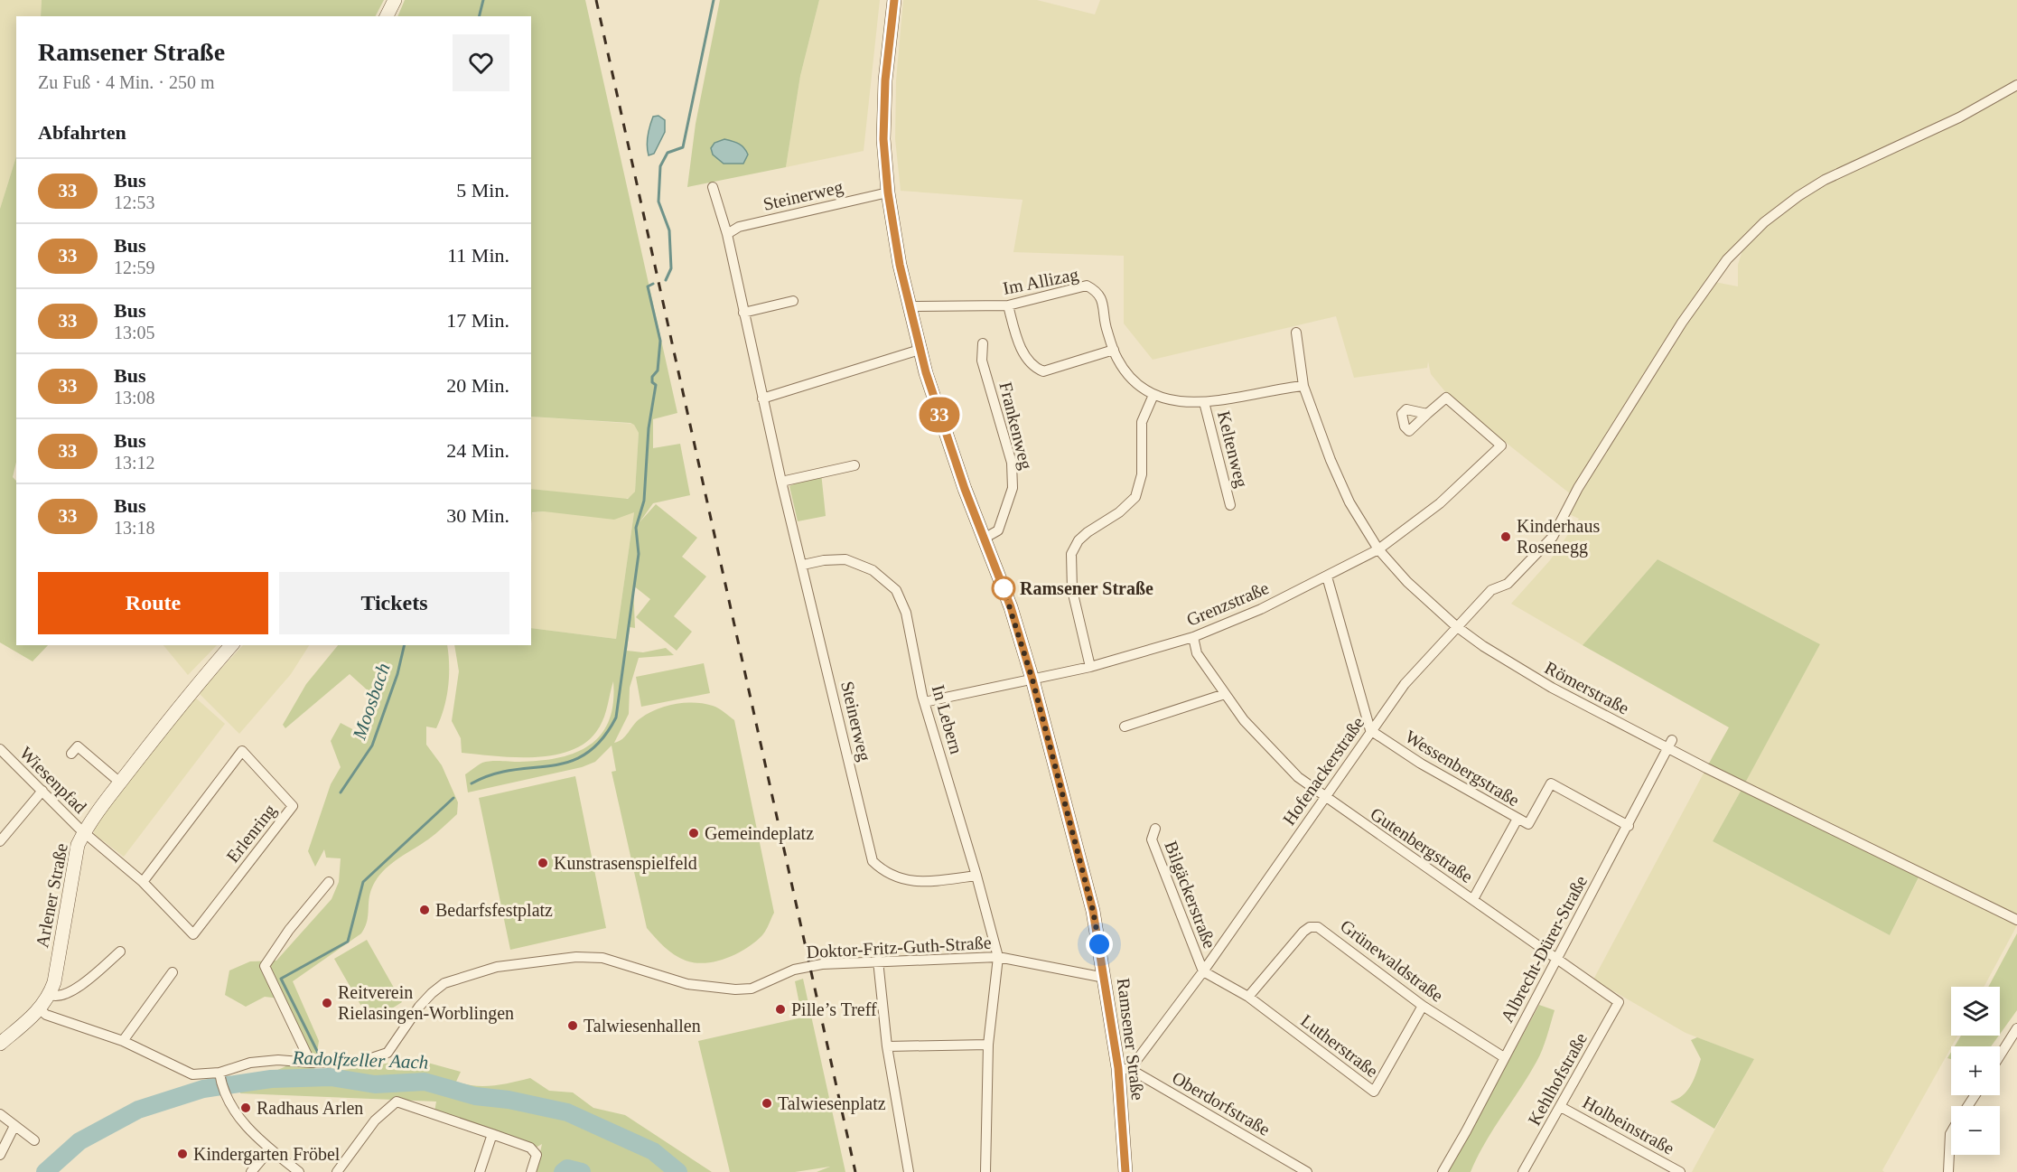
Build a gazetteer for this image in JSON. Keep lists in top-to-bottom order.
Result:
{
  "streets": {
    "main road": ["Arlener Straße", "Ramsener Straße"],
    "street": [
      "Steinerweg",
      "Im Allizag",
      "Frankenweg",
      "Keltenweg",
      "Grenzstraße",
      "Römerstraße",
      "In Lebern",
      "Wessenbergstraße",
      "Hofenackerstraße",
      "Wiesenpfad",
      "Erlenring",
      "Gutenbergstraße",
      "Bilgäckerstraße",
      "Doktor-Fritz-Guth-Straße",
      "Albrecht-Dürer-Straße",
      "Grünewaldstraße",
      "Lutherstraße",
      "Kehlhofstraße",
      "Oberdorfstraße",
      "Holbeinstraße"
    ]
  },
  "crossings": [
    ["Steinerweg", "In Lebern"],
    ["Steinerweg", "Ramsener Straße"],
    ["Im Allizag", "Keltenweg"],
    ["Im Allizag", "Römerstraße"],
    ["Im Allizag", "Ramsener Straße"],
    ["Frankenweg", "Ramsener Straße"],
    ["Grenzstraße", "Römerstraße"],
    ["Grenzstraße", "In Lebern"],
    ["Grenzstraße", "Gutenbergstraße"],
    ["Grenzstraße", "Ramsener Straße"],
    ["Römerstraße", "Hofenackerstraße"],
    ["Römerstraße", "Albrecht-Dürer-Straße"],
    ["In Lebern", "Doktor-Fritz-Guth-Straße"],
    ["Wessenbergstraße", "Hofenackerstraße"],
    ["Wessenbergstraße", "Gutenbergstraße"],
    ["Hofenackerstraße", "Gutenbergstraße"],
    ["Hofenackerstraße", "Bilgäckerstraße"],
    ["Hofenackerstraße", "Ramsener Straße"],
    ["Hofenackerstraße", "Lutherstraße"],
    ["Hofenackerstraße", "Oberdorfstraße"],
    ["Wiesenpfad", "Erlenring"],
    ["Wiesenpfad", "Arlener Straße"],
    ["Erlenring", "Arlener Straße"],
    ["Gutenbergstraße", "Albrecht-Dürer-Straße"],
    ["Gutenbergstraße", "Kehlhofstraße"],
    ["Bilgäckerstraße", "Lutherstraße"],
    ["Arlener Straße", "Doktor-Fritz-Guth-Straße"],
    ["Doktor-Fritz-Guth-Straße", "Ramsener Straße"],
    ["Albrecht-Dürer-Straße", "Grünewaldstraße"],
    ["Grünewaldstraße", "Lutherstraße"],
    ["Ramsener Straße", "Oberdorfstraße"],
    ["Kehlhofstraße", "Holbeinstraße"]
  ],
  "water": ["Moosbach", "Radolfzeller Aach"],
  "places": [
    "Kinderhaus Rosenegg",
    "Ramsener Straße",
    "Gemeindeplatz",
    "Kunstrasenspielfeld",
    "Bedarfsfestplatz",
    "Reitverein Rielasingen-Worblingen",
    "Pille’s Treff",
    "Talwiesenhallen",
    "Talwiesenplatz",
    "Radhaus Arlen",
    "Kindergarten Fröbel"
  ],
  "lines": ["bus line 33"],
  "page": {
    "on_map": "33",
    "heading": [
      ["Ramsener Straße", "Zu Fuß · 4 Min. · 250 m"],
      "Abfahrten"
    ],
    "list": [
      {
        "mark": "33",
        "name": "Bus",
        "note": "12:53",
        "value": "5 Min."
      },
      {
        "mark": "33",
        "name": "Bus",
        "note": "12:59",
        "value": "11 Min."
      },
      {
        "mark": "33",
        "name": "Bus",
        "note": "13:05",
        "value": "17 Min."
      },
      {
        "mark": "33",
        "name": "Bus",
        "note": "13:08",
        "value": "20 Min."
      },
      {
        "mark": "33",
        "name": "Bus",
        "note": "13:12",
        "value": "24 Min."
      },
      {
        "mark": "33",
        "name": "Bus",
        "note": "13:18",
        "value": "30 Min."
      }
    ],
    "buttons": ["Route", "Tickets"],
    "map_buttons": ["+", "−"]
  }
}
